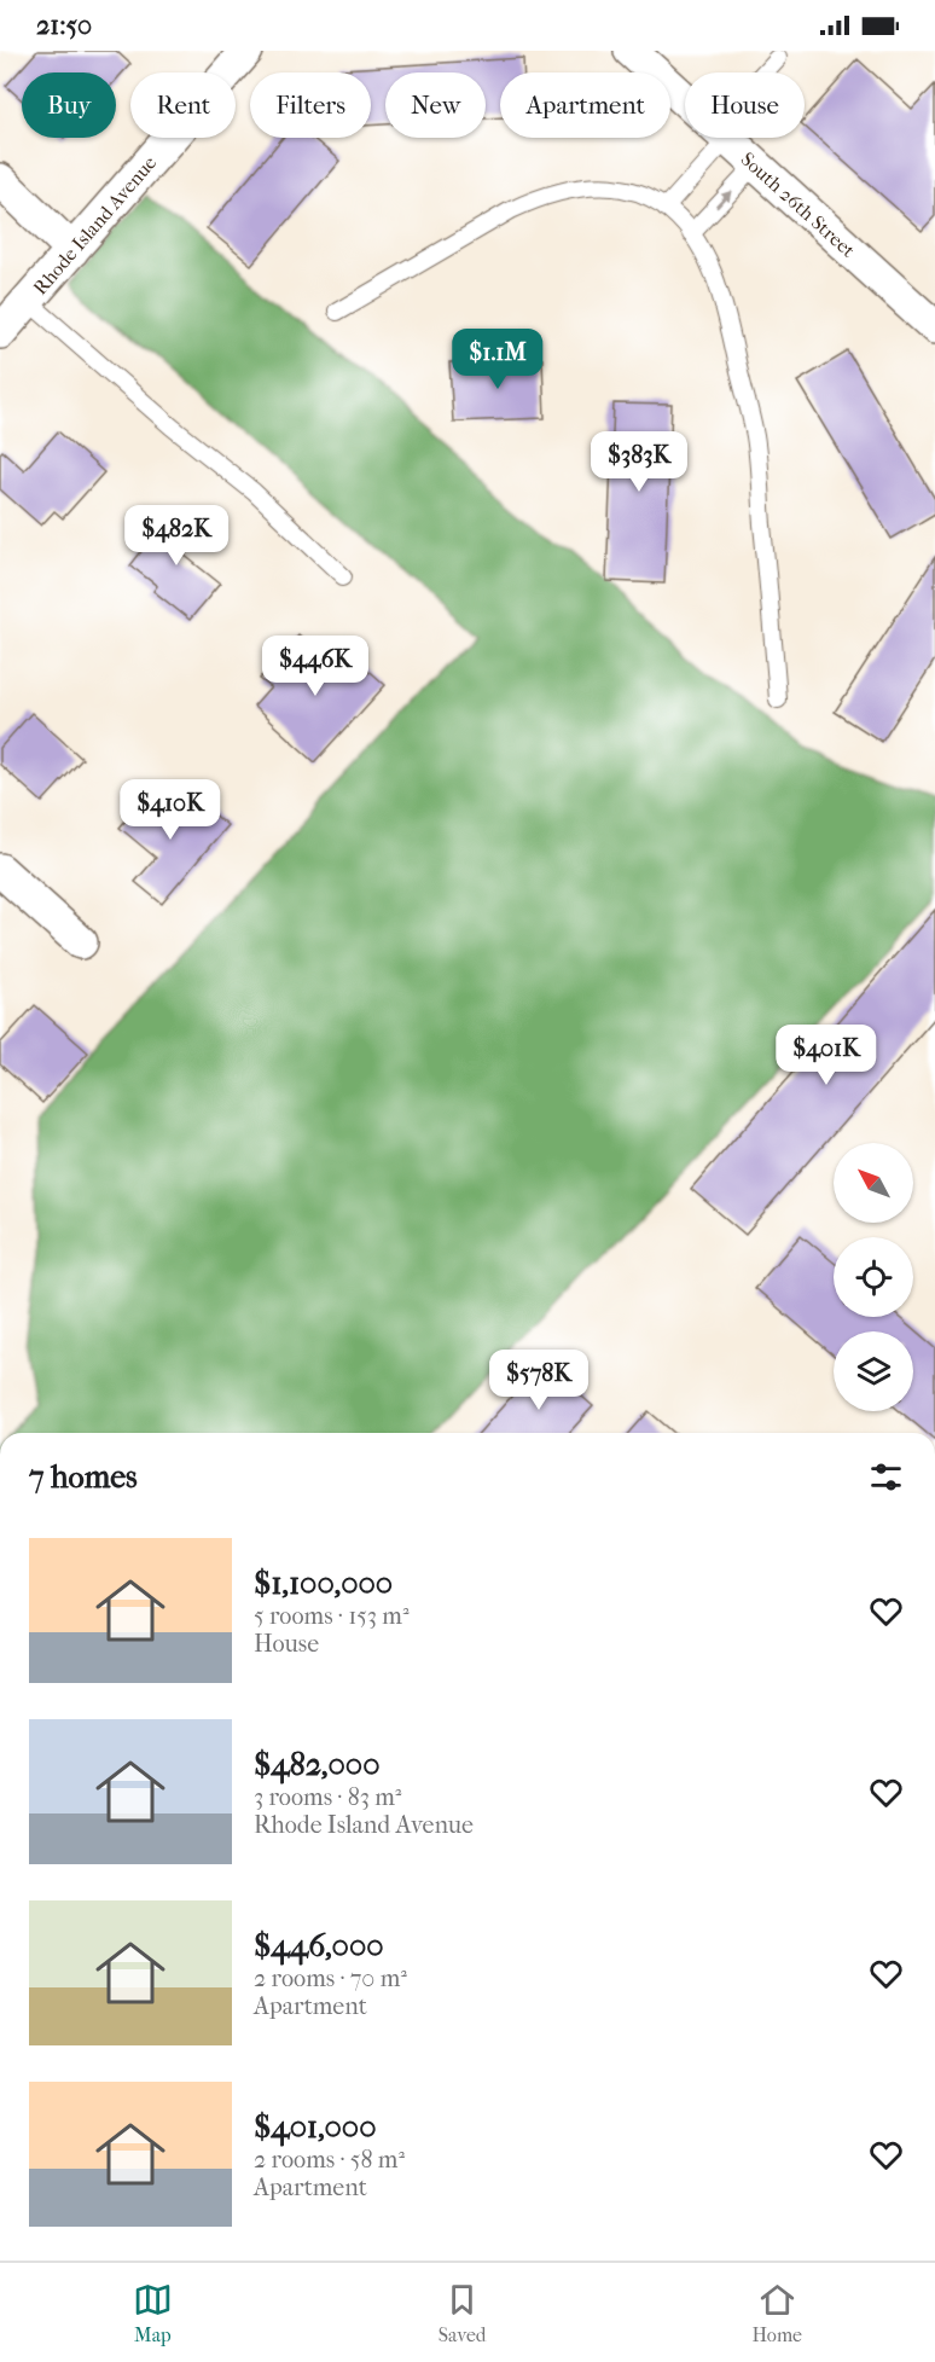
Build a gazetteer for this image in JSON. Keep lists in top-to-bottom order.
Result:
{
  "streets": {
    "street": ["South 26th Street", "Rhode Island Avenue"]
  },
  "north": "top left",
  "page": {
    "status": "21:50",
    "chip": [
      "Buy",
      "Rent",
      "Filters",
      "New",
      "Apartment",
      "House"
    ],
    "price": [
      "$1.1M",
      "$383K",
      "$482K",
      "$446K",
      "$410K",
      "$401K",
      "$578K"
    ],
    "heading": "7 homes",
    "list": [
      {
        "name": "$1,100,000",
        "note": "5 rooms · 153 m² · House"
      },
      {
        "name": "$482,000",
        "note": "3 rooms · 83 m² · Rhode Island Avenue"
      },
      {
        "name": "$446,000",
        "note": "2 rooms · 70 m² · Apartment"
      },
      {
        "name": "$401,000",
        "note": "2 rooms · 58 m² · Apartment"
      }
    ],
    "tabs": ["Map", "Saved", "Home"]
  }
}
